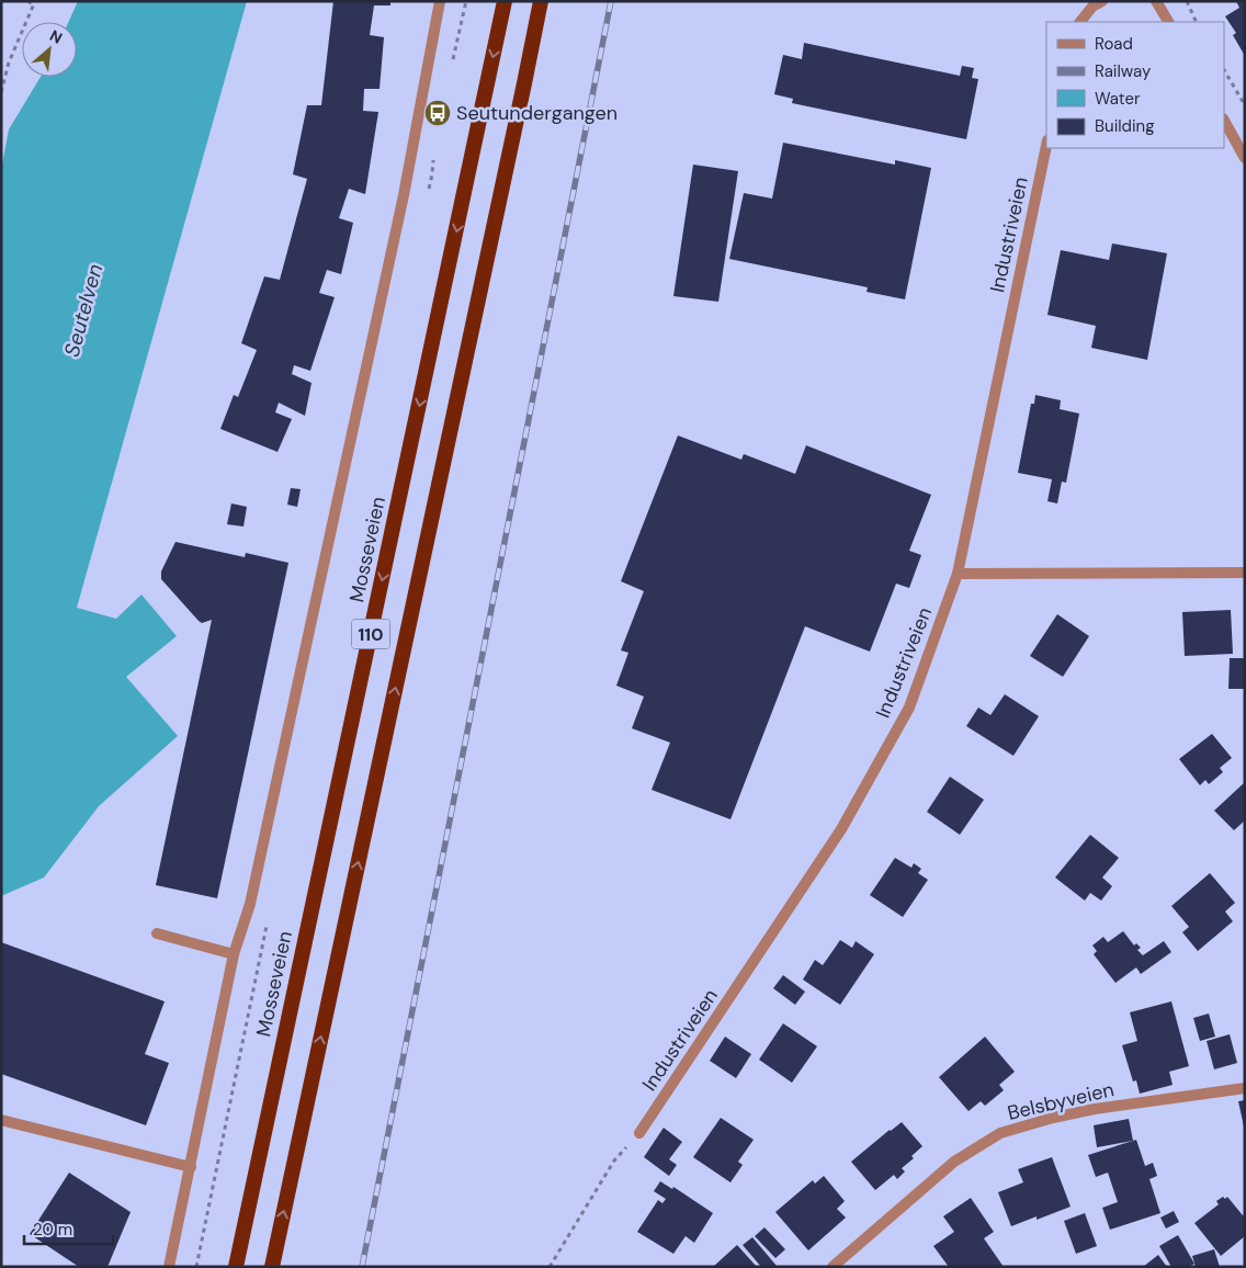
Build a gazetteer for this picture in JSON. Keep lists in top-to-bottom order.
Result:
{
  "streets": {
    "highway": ["Mosseveien", "110"],
    "street": ["Industriveien", "Belsbyveien"]
  },
  "water": ["Seutelven"],
  "places": {
    "bus stop": ["Seutundergangen"]
  },
  "legend": [
    "Road",
    "Railway",
    "Water",
    "Building"
  ],
  "scale_bar": "20 m",
  "north": "top right"
}
